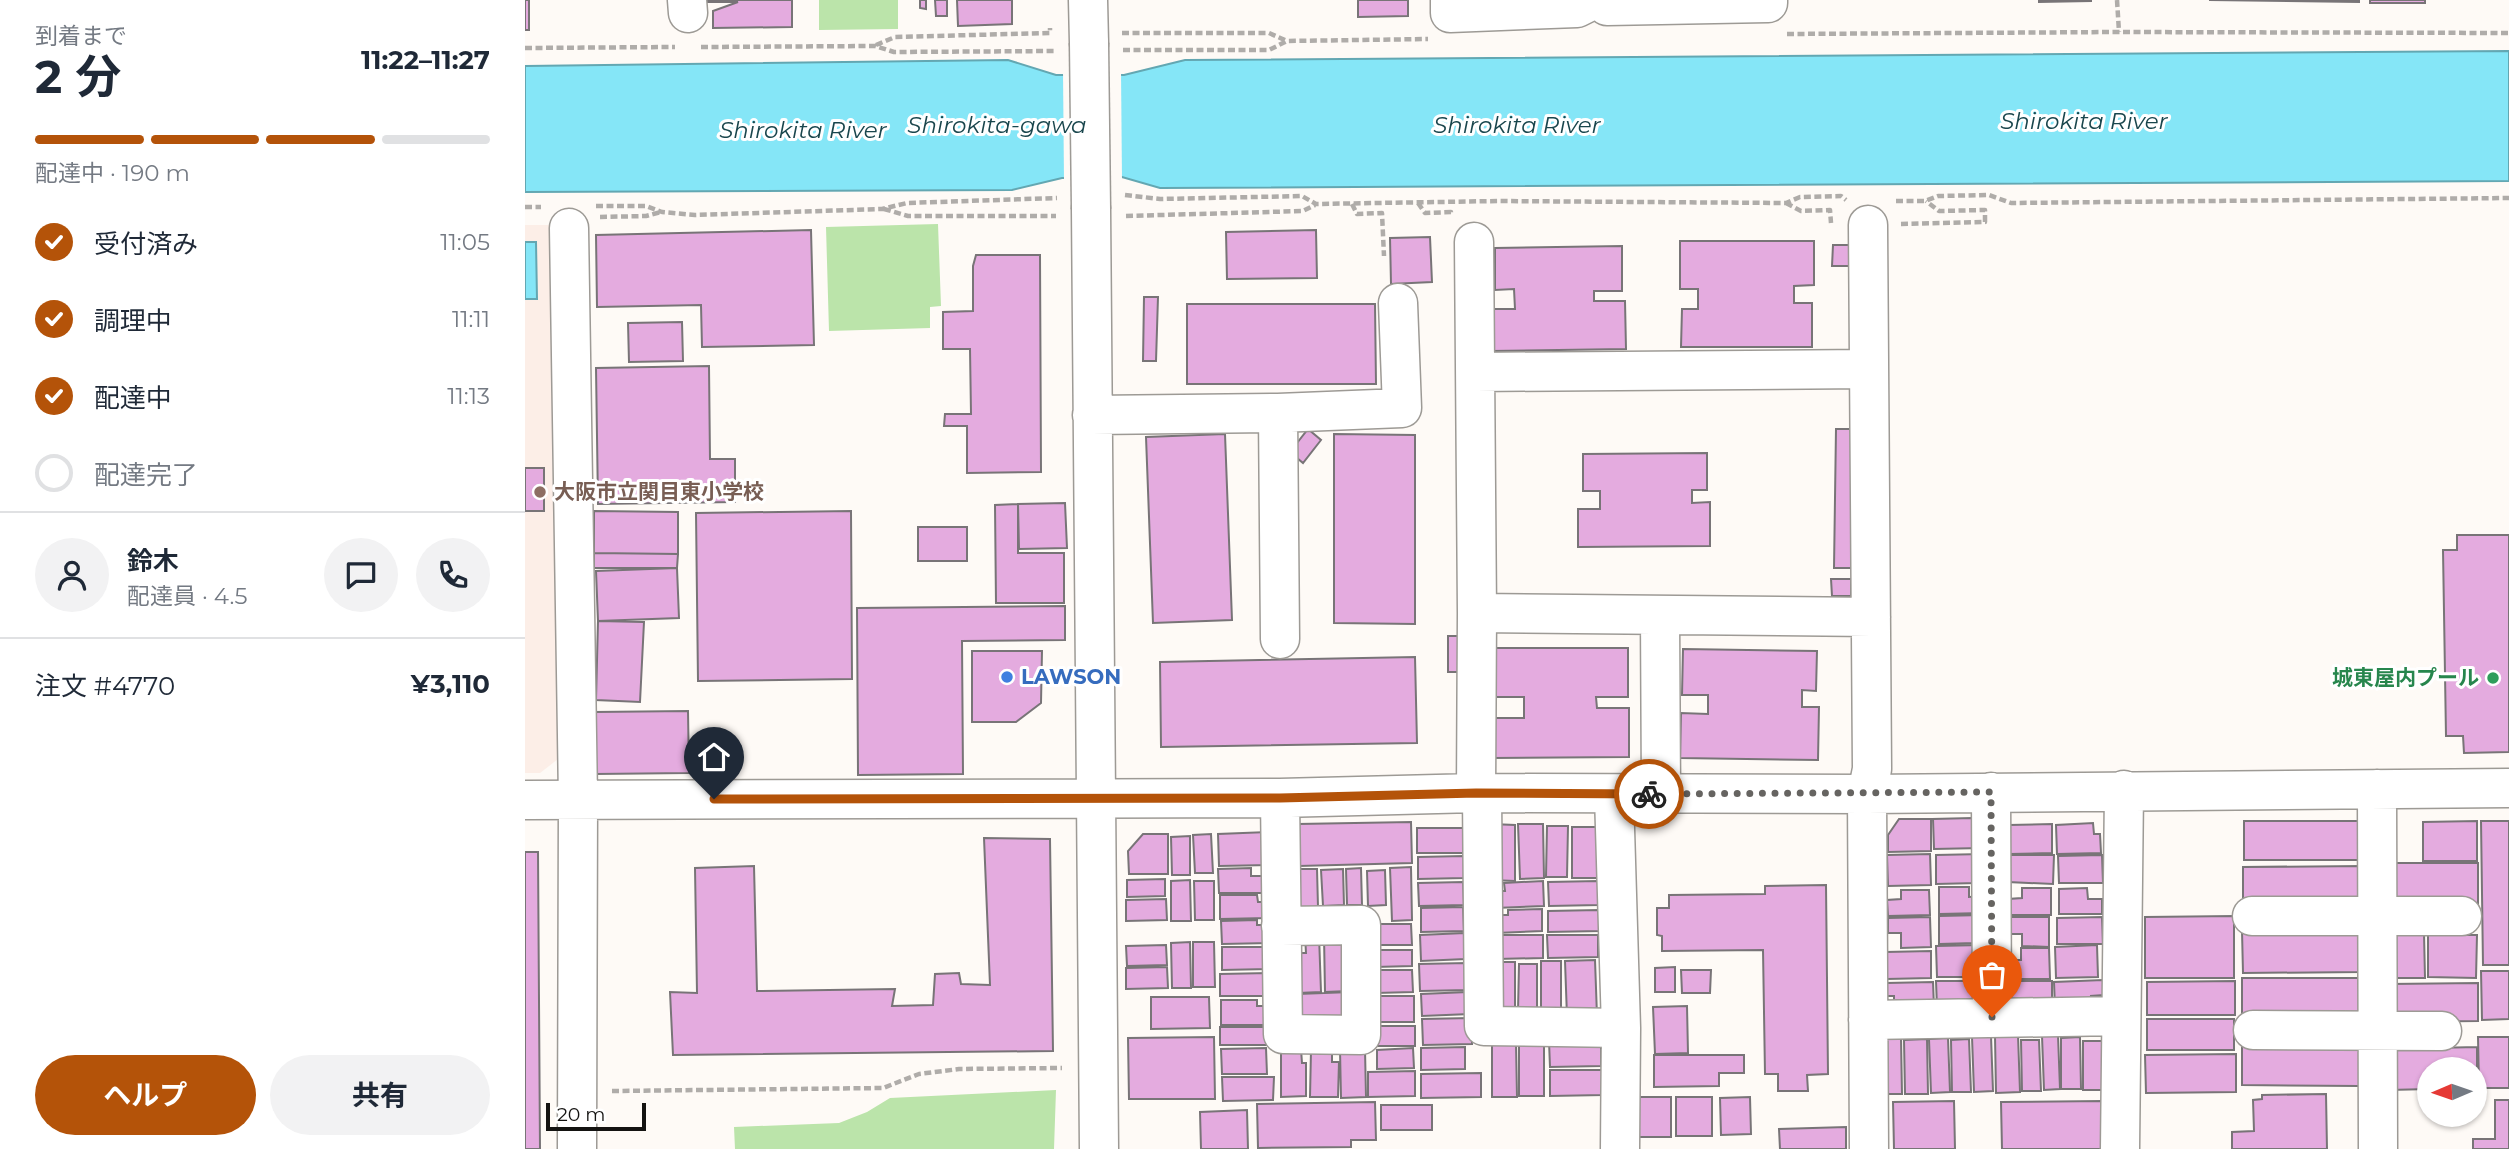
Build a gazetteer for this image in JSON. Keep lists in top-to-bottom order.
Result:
{
  "water": ["Shirokita River", "Shirokita-gawa"],
  "places": ["大阪市立関目東小学校", "LAWSON", "城東屋内プール"],
  "scale_bar": "20 m",
  "north": "left",
  "page": {
    "heading": ["2 分", "到着まで", "11:22–11:27"],
    "panel": [
      "鈴木",
      "配達員 · 4.5",
      "注文 #4770",
      "¥3,110"
    ],
    "bar": "配達中 · 190 m",
    "list": [
      ["受付済み", "11:05"],
      ["調理中", "11:11"],
      ["配達中", "11:13"],
      "配達完了"
    ],
    "buttons": ["ヘルプ", "共有"],
    "scale": "20 m"
  }
}
